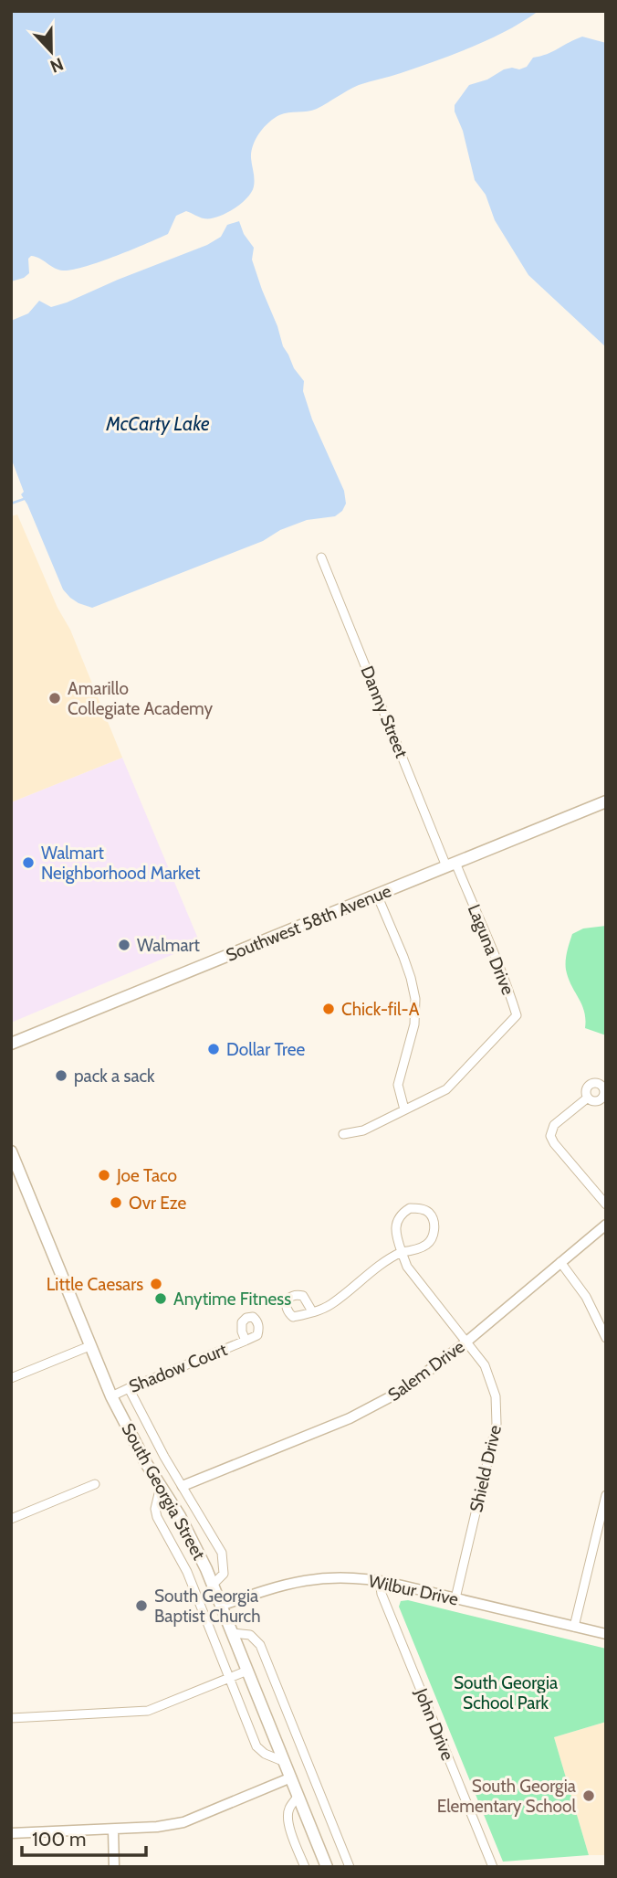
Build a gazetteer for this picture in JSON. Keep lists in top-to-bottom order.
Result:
{
  "streets": {
    "main road": ["Southwest 58th Avenue", "South Georgia Street"],
    "street": [
      "Danny Street",
      "Laguna Drive",
      "Shadow Court",
      "Salem Drive",
      "Shield Drive",
      "Wilbur Drive",
      "John Drive"
    ]
  },
  "crossings": [
    ["Danny Street", "Southwest 58th Avenue"],
    ["Danny Street", "Laguna Drive"],
    ["Southwest 58th Avenue", "Laguna Drive"],
    ["Shadow Court", "South Georgia Street"],
    ["Salem Drive", "Shield Drive"],
    ["Shield Drive", "Wilbur Drive"],
    ["South Georgia Street", "Wilbur Drive"],
    ["Wilbur Drive", "John Drive"]
  ],
  "water": ["McCarty Lake"],
  "parks": ["South Georgia School Park"],
  "places": [
    "Amarillo Collegiate Academy",
    "Walmart Neighborhood Market",
    "Walmart",
    "Chick-fil-A",
    "Dollar Tree",
    "pack a sack",
    "Joe Taco",
    "Ovr Eze",
    "Little Caesars",
    "Anytime Fitness",
    "South Georgia Baptist Church",
    "South Georgia Elementary School"
  ],
  "scale_bar": "100 m",
  "north": "bottom"
}
